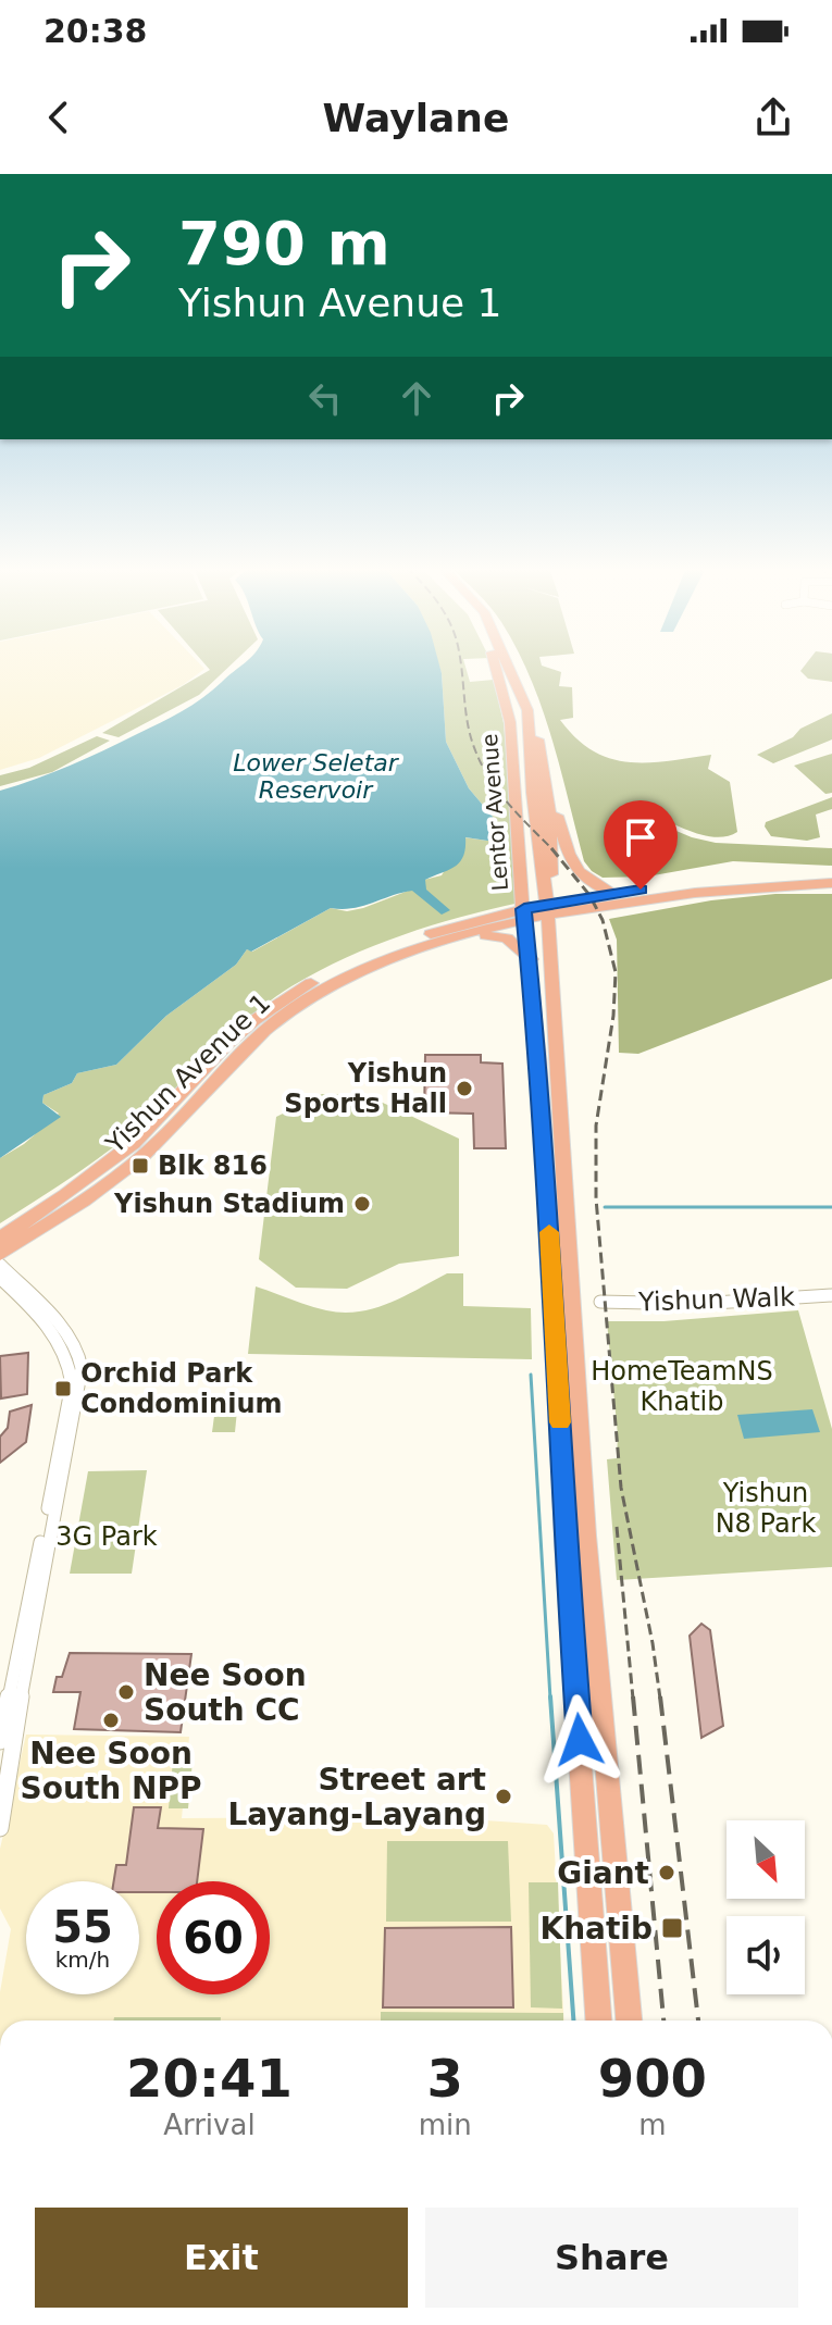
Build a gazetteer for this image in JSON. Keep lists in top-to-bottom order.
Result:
{
  "streets": {
    "main road": ["Lentor Avenue", "Yishun Avenue 1"],
    "street": ["Yishun Walk"]
  },
  "crossings": [
    ["Lentor Avenue", "Yishun Avenue 1"]
  ],
  "water": ["Lower Seletar Reservoir"],
  "parks": ["HomeTeamNS Khatib", "Yishun N8 Park", "3G Park"],
  "places": {
    "other": [
      "Yishun Sports Hall",
      "Yishun Stadium",
      "Nee Soon South CC",
      "Nee Soon South NPP",
      "Street art Layang-Layang",
      "Giant"
    ],
    "transit": ["Blk 816", "Orchid Park Condominium", "Khatib"]
  },
  "north": "bottom right",
  "page": {
    "status": "20:38",
    "header": "Waylane",
    "turn": ["790 m", "Yishun Avenue 1"],
    "speed": "55 km/h",
    "limit": "60",
    "eta": [
      "20:41",
      "Arrival",
      "3",
      "min",
      "900",
      "m"
    ],
    "buttons": ["Exit", "Share"]
  }
}
